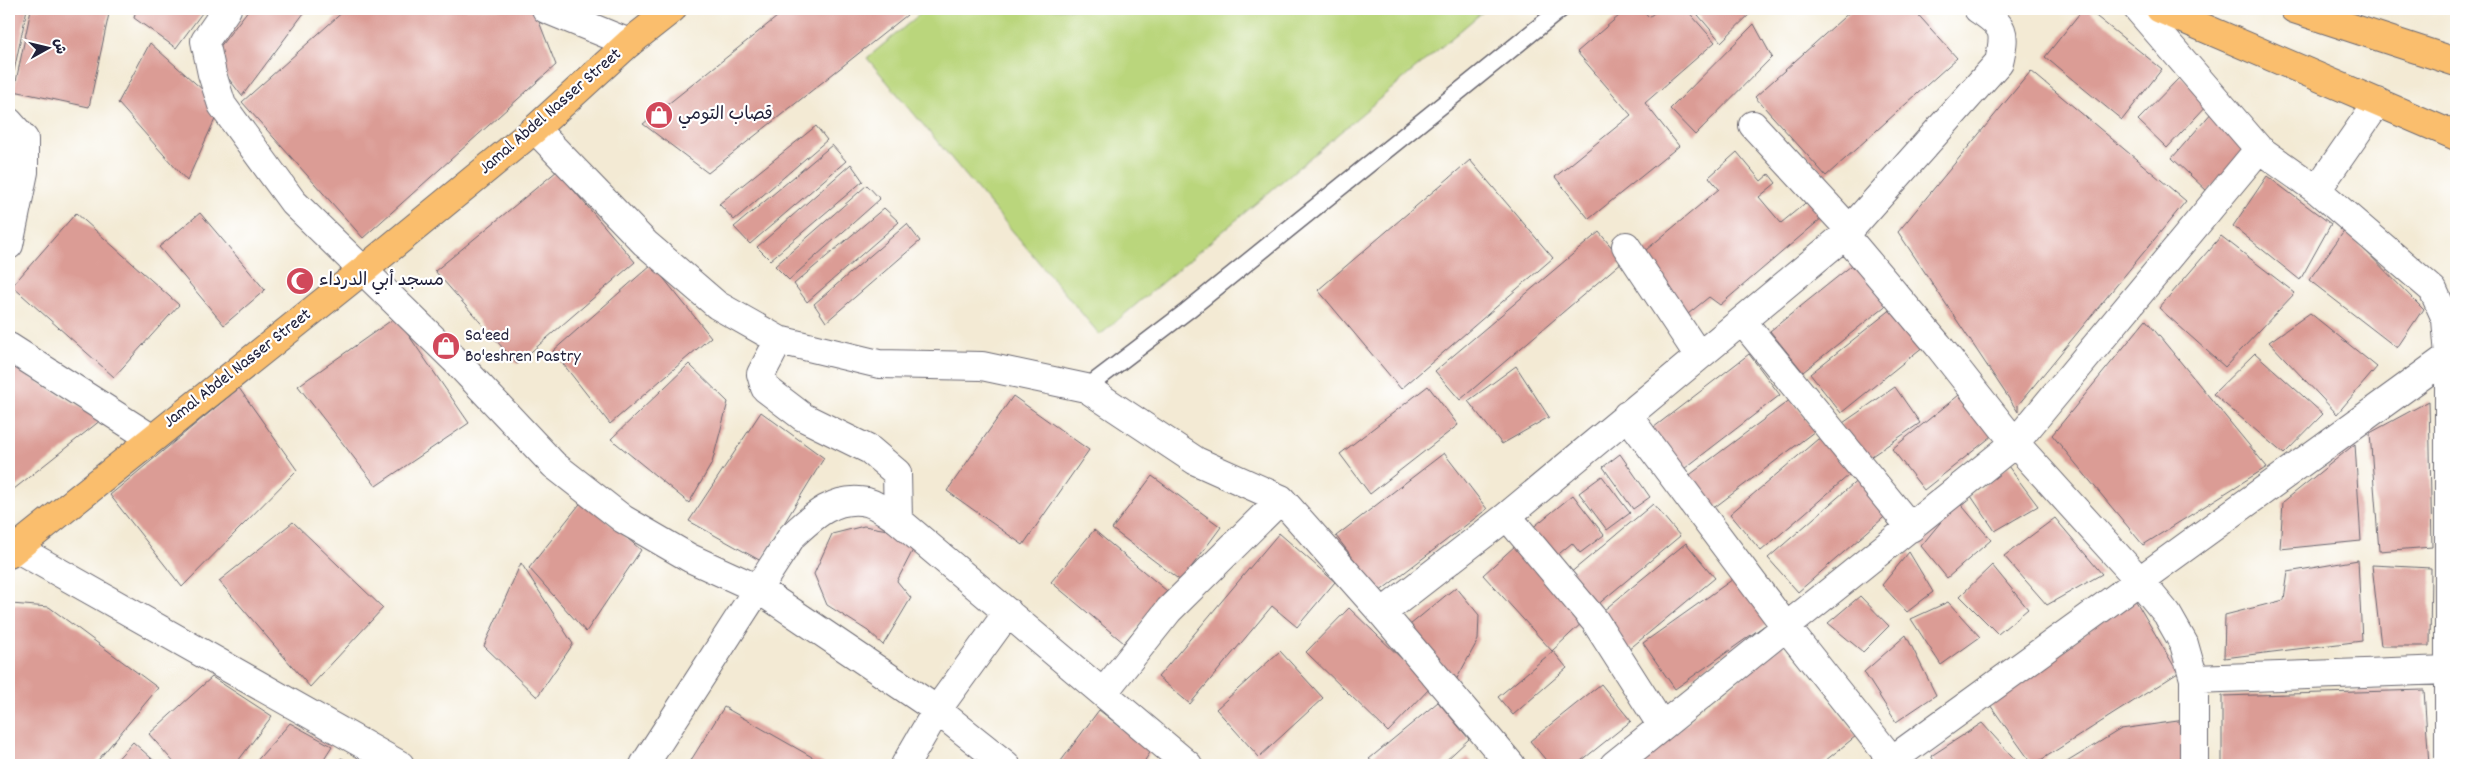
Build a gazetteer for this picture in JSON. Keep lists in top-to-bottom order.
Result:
{
  "streets": {
    "main road": ["Jamal Abdel Nasser Street"]
  },
  "places": {
    "shop": ["قصاب التومي", "Sa'eed Bo'eshren Pastry"],
    "mosque": ["مسجد أبي الدرداء"]
  },
  "north": "right"
}
